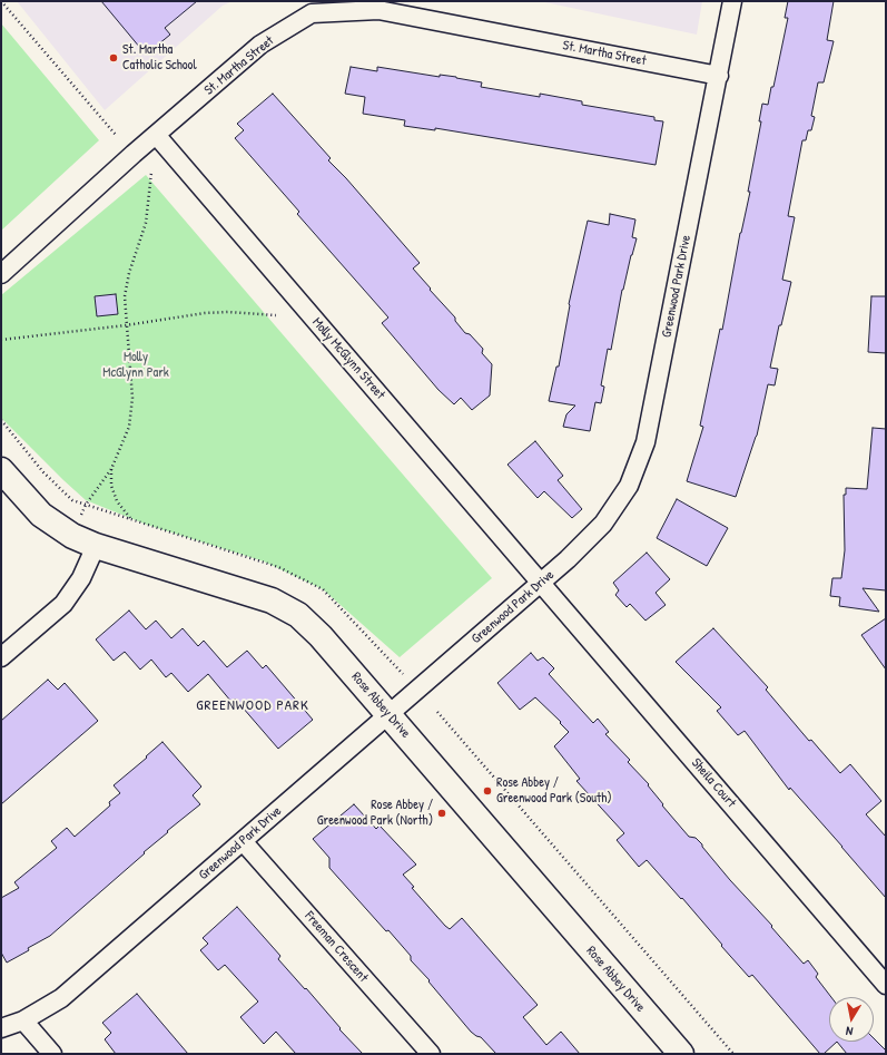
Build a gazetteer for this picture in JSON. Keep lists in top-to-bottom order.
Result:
{
  "streets": {
    "street": [
      "St. Martha Street",
      "Greenwood Park Drive",
      "Molly McGlynn Street",
      "Rose Abbey Drive",
      "Sheila Court",
      "Freeman Crescent"
    ]
  },
  "crossings": [
    ["St. Martha Street", "Greenwood Park Drive"],
    ["St. Martha Street", "Molly McGlynn Street"],
    ["Greenwood Park Drive", "Molly McGlynn Street"],
    ["Greenwood Park Drive", "Rose Abbey Drive"],
    ["Greenwood Park Drive", "Sheila Court"],
    ["Greenwood Park Drive", "Freeman Crescent"],
    ["Molly McGlynn Street", "Sheila Court"]
  ],
  "districts": ["GREENWOOD PARK"],
  "parks": ["Molly McGlynn Park"],
  "places": ["St. Martha Catholic School", "Rose Abbey / Greenwood Park (South)", "Rose Abbey / Greenwood Park (North)"],
  "north": "bottom"
}
